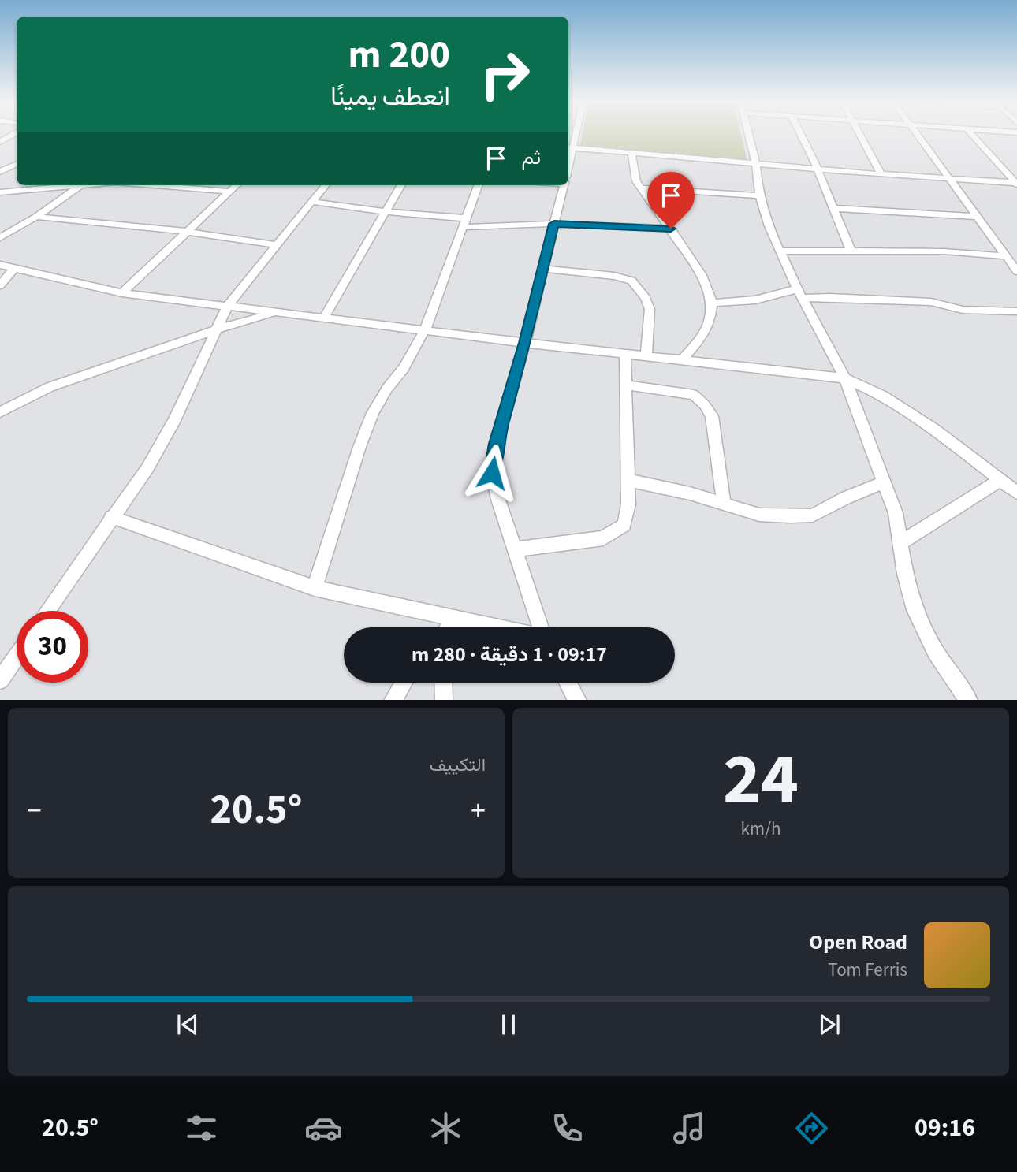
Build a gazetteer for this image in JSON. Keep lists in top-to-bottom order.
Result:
{
  "page": {
    "turn": ["200 m", "انعطف يمينًا"],
    "then": "ثم",
    "limit": "30",
    "trip": "09:17 · 1 دقيقة · 280 m",
    "tile": [
      ["24", "km/h"],
      "التكييف"
    ],
    "heat": ["−", "20.5°", "+"],
    "song": ["Open Road", "Tom Ferris"],
    "tabs": ["09:16", "20.5°"]
  }
}
